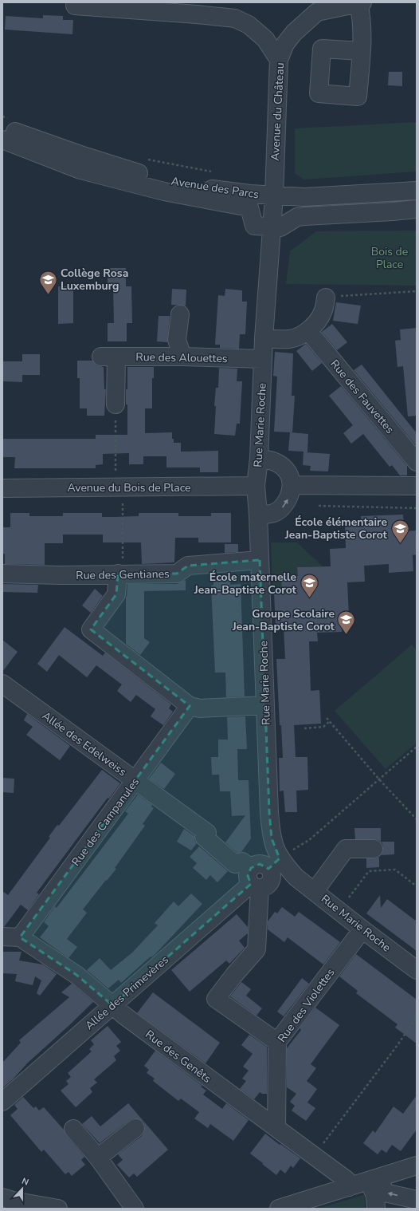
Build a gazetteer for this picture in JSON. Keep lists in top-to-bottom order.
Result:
{
  "streets": {
    "street": [
      "Avenue du Château",
      "Avenue des Parcs",
      "Rue des Alouettes",
      "Rue des Fauvettes",
      "Rue Marie Roche",
      "Avenue du Bois de Place",
      "Rue des Gentianes",
      "Allée des Edelweiss",
      "Rue des Campanules",
      "Allée des Primevères",
      "Rue des Violettes",
      "Rue des Genêts"
    ]
  },
  "crossings": [
    ["Avenue du Château", "Avenue des Parcs"],
    ["Avenue du Château", "Rue Marie Roche"],
    ["Avenue des Parcs", "Rue Marie Roche"],
    ["Rue des Alouettes", "Rue Marie Roche"],
    ["Rue Marie Roche", "Avenue du Bois de Place"],
    ["Rue Marie Roche", "Rue des Gentianes"],
    ["Rue Marie Roche", "Rue des Violettes"],
    ["Allée des Edelweiss", "Rue des Campanules"],
    ["Allée des Edelweiss", "Allée des Primevères"],
    ["Rue des Campanules", "Rue des Genêts"],
    ["Allée des Primevères", "Rue des Genêts"],
    ["Rue des Violettes", "Rue des Genêts"]
  ],
  "parks": ["Bois de Place"],
  "places": {
    "school or university": [
      "Collège Rosa Luxemburg",
      "École élémentaire Jean-Baptiste Corot",
      "École maternelle Jean-Baptiste Corot",
      "Groupe Scolaire Jean-Baptiste Corot"
    ]
  },
  "north": "top"
}
